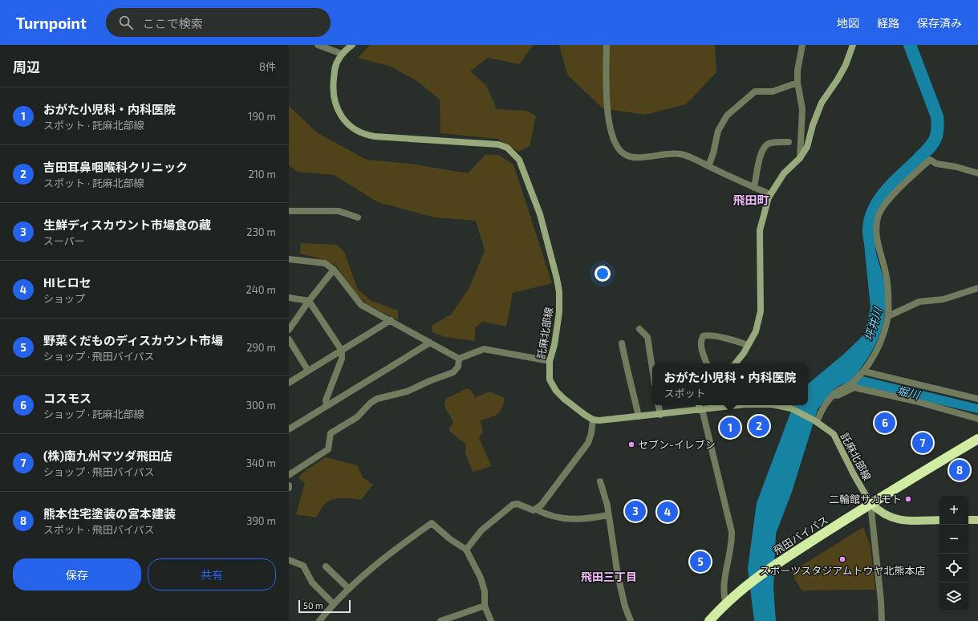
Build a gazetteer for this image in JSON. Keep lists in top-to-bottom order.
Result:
{
  "streets": {
    "highway": ["飛田バイパス"],
    "main road": ["託麻北部線"]
  },
  "crossings": [
    ["託麻北部線", "飛田バイパス"]
  ],
  "districts": ["飛田町", "飛田三丁目"],
  "water": ["坪井川", "堀川"],
  "places": ["セブン-イレブン", "二輪館サカモト", "スポーツスタジアムトウヤ北熊本店"],
  "scale_bar": "50 m",
  "page": {
    "header": "Turnpoint",
    "search": "ここで検索",
    "nav": ["地図", "経路", "保存済み"],
    "heading": ["周辺", "8件"],
    "list": [
      {
        "mark": "1",
        "name": "おがた小児科・内科医院",
        "note": "スポット · 託麻北部線",
        "value": "190 m"
      },
      {
        "mark": "2",
        "name": "吉田耳鼻咽喉科クリニック",
        "note": "スポット · 託麻北部線",
        "value": "210 m"
      },
      {
        "mark": "3",
        "name": "生鮮ディスカウント市場食の藏",
        "note": "スーパー",
        "value": "230 m"
      },
      {
        "mark": "4",
        "name": "HIヒロセ",
        "note": "ショップ",
        "value": "240 m"
      },
      {
        "mark": "5",
        "name": "野菜くだものディスカウント市場",
        "note": "ショップ · 飛田バイパス",
        "value": "290 m"
      },
      {
        "mark": "6",
        "name": "コスモス",
        "note": "ショップ · 託麻北部線",
        "value": "300 m"
      },
      {
        "mark": "7",
        "name": "(株)南九州マツダ飛田店",
        "note": "ショップ · 飛田バイパス",
        "value": "340 m"
      },
      {
        "mark": "8",
        "name": "熊本住宅塗装の宮本建装",
        "note": "スポット · 飛田バイパス",
        "value": "390 m"
      }
    ],
    "popup": ["おがた小児科・内科医院", "スポット"],
    "pins": [
      "6",
      "2",
      "1",
      "7",
      "8",
      "3",
      "4",
      "5"
    ],
    "map_buttons": ["+", "−"],
    "buttons": ["保存", "共有"],
    "scale": "50 m"
  }
}
